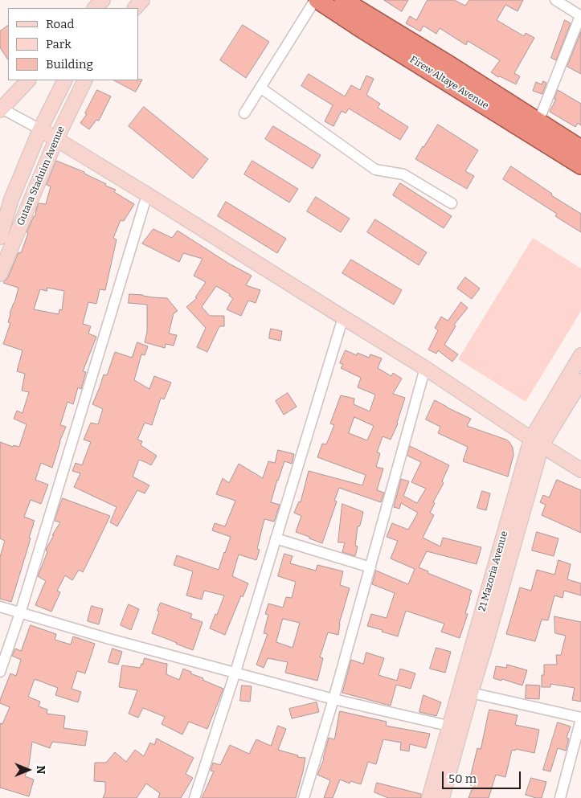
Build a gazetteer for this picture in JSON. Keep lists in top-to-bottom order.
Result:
{
  "streets": {
    "highway": ["Firew Altaye Avenue"],
    "main road": ["Gutara Staduim Avenue", "21 Mazoria Avenue"]
  },
  "legend": ["Road", "Park", "Building"],
  "scale_bar": "50 m",
  "north": "right"
}
